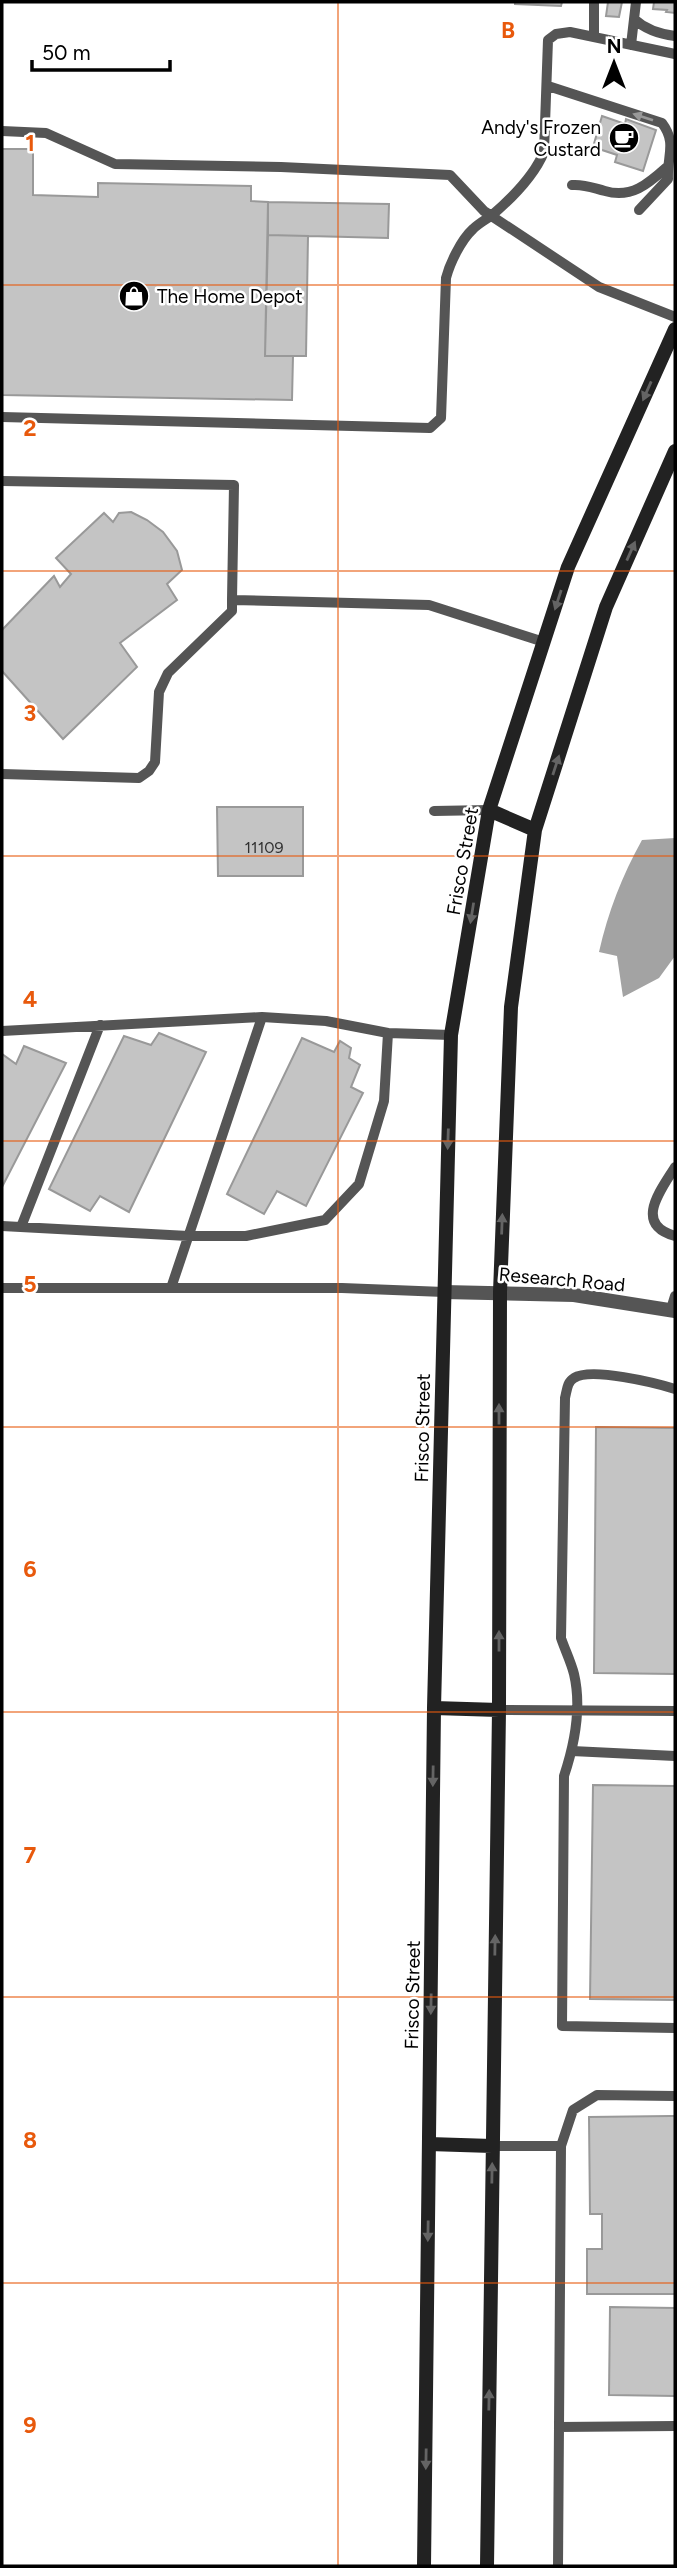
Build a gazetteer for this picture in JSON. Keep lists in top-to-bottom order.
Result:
{
  "streets": {
    "street": ["Frisco Street", "Research Road"]
  },
  "crossings": [
    ["Frisco Street", "Research Road"]
  ],
  "places": {
    "cafe": ["Andy's Frozen Custard"],
    "shop": ["The Home Depot"]
  },
  "house_numbers": ["11109"],
  "scale_bar": "50 m",
  "north": "top",
  "grid": {
    "columns": ["B"],
    "rows": [
      "1",
      "2",
      "3",
      "4",
      "5",
      "6",
      "7",
      "8",
      "9"
    ]
  }
}
